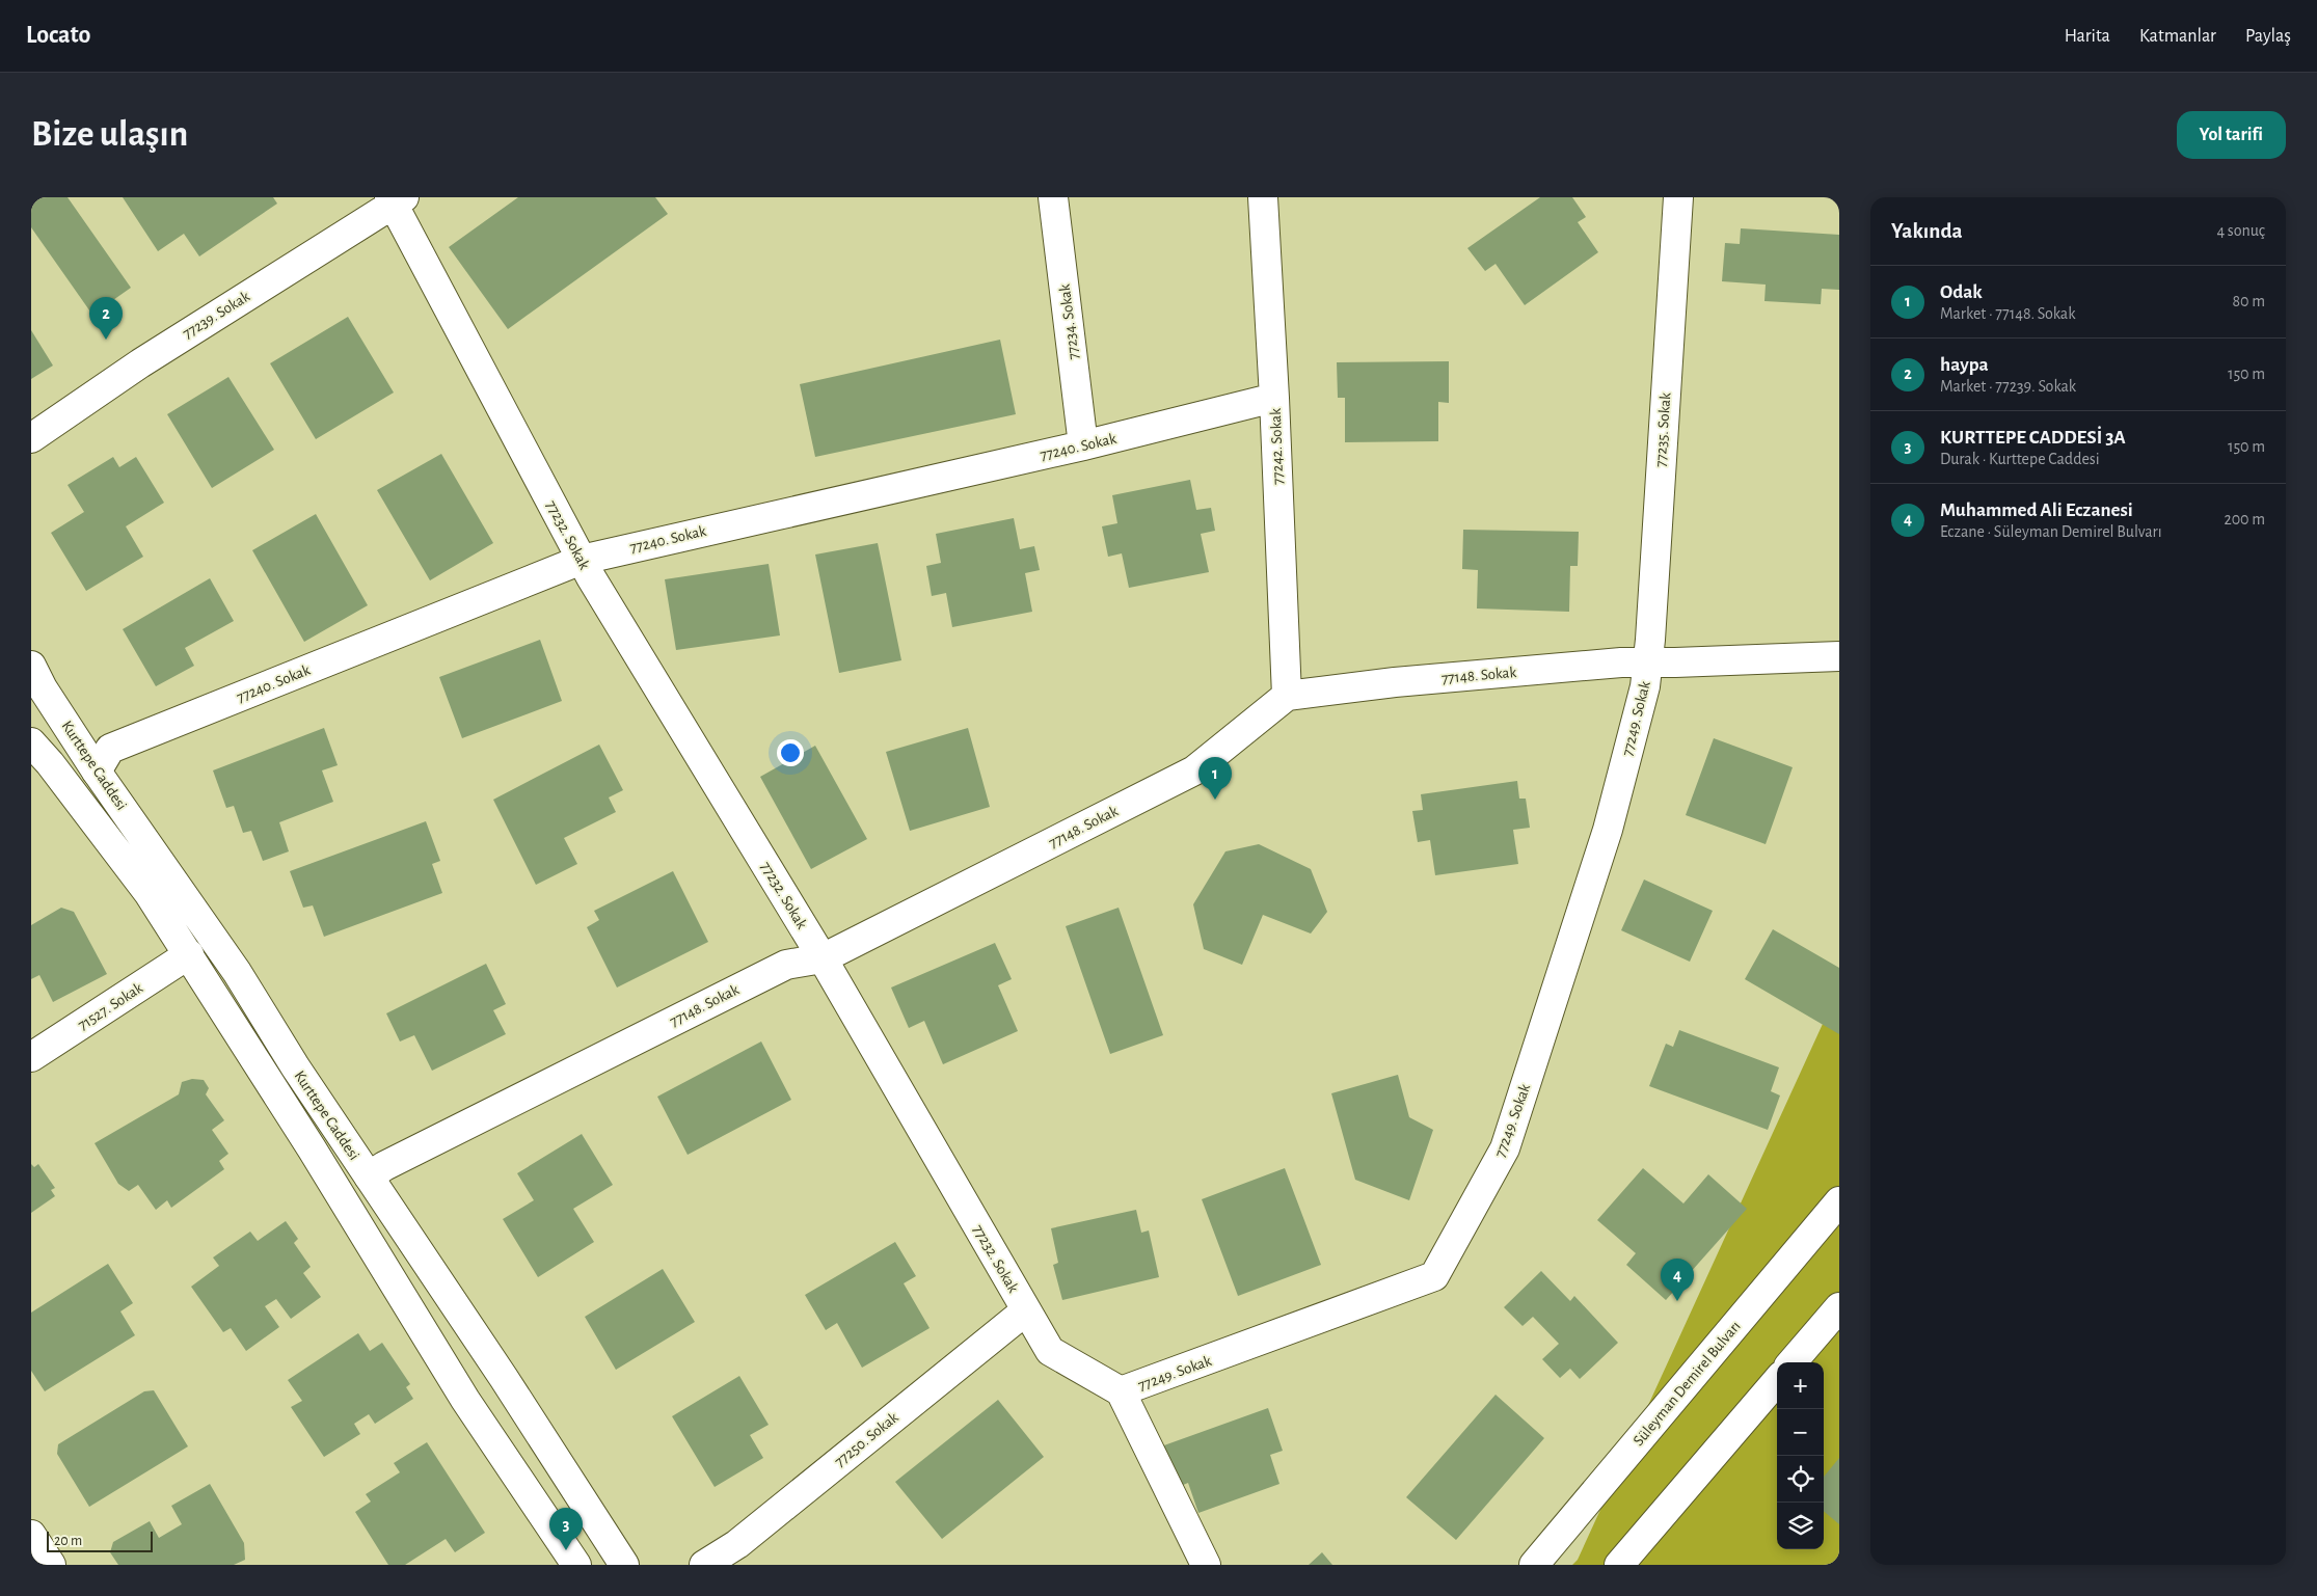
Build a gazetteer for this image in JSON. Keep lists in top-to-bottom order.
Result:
{
  "streets": {
    "street": [
      "77239. Sokak",
      "77234. Sokak",
      "77235. Sokak",
      "77240. Sokak",
      "77242. Sokak",
      "77232. Sokak",
      "77148. Sokak",
      "77249. Sokak",
      "Kurttepe Caddesi",
      "71527. Sokak",
      "Süleyman Demirel Bulvarı",
      "77250. Sokak"
    ]
  },
  "crossings": [
    ["77239. Sokak", "77232. Sokak"],
    ["77234. Sokak", "77240. Sokak"],
    ["77235. Sokak", "77148. Sokak"],
    ["77235. Sokak", "77249. Sokak"],
    ["77240. Sokak", "77242. Sokak"],
    ["77240. Sokak", "77232. Sokak"],
    ["77240. Sokak", "Kurttepe Caddesi"],
    ["77242. Sokak", "77148. Sokak"],
    ["77232. Sokak", "77148. Sokak"],
    ["77232. Sokak", "77249. Sokak"],
    ["77232. Sokak", "77250. Sokak"],
    ["77148. Sokak", "77249. Sokak"],
    ["77148. Sokak", "Kurttepe Caddesi"],
    ["Kurttepe Caddesi", "71527. Sokak"]
  ],
  "scale_bar": "20 m",
  "page": {
    "header": "Locato",
    "nav": ["Harita", "Katmanlar", "Paylaş"],
    "buttons": "Yol tarifi",
    "title": "Bize ulaşın",
    "heading": ["Yakında", "4 sonuç"],
    "list": [
      {
        "mark": "1",
        "name": "Odak",
        "note": "Market · 77148. Sokak",
        "value": "80 m"
      },
      {
        "mark": "2",
        "name": "haypa",
        "note": "Market · 77239. Sokak",
        "value": "150 m"
      },
      {
        "mark": "3",
        "name": "KURTTEPE CADDESİ 3A",
        "note": "Durak · Kurttepe Caddesi",
        "value": "150 m"
      },
      {
        "mark": "4",
        "name": "Muhammed Ali Eczanesi",
        "note": "Eczane · Süleyman Demirel Bulvarı",
        "value": "200 m"
      }
    ],
    "pins": [
      "2",
      "1",
      "4",
      "3"
    ],
    "map_buttons": ["+", "−"],
    "scale": "20 m"
  }
}
